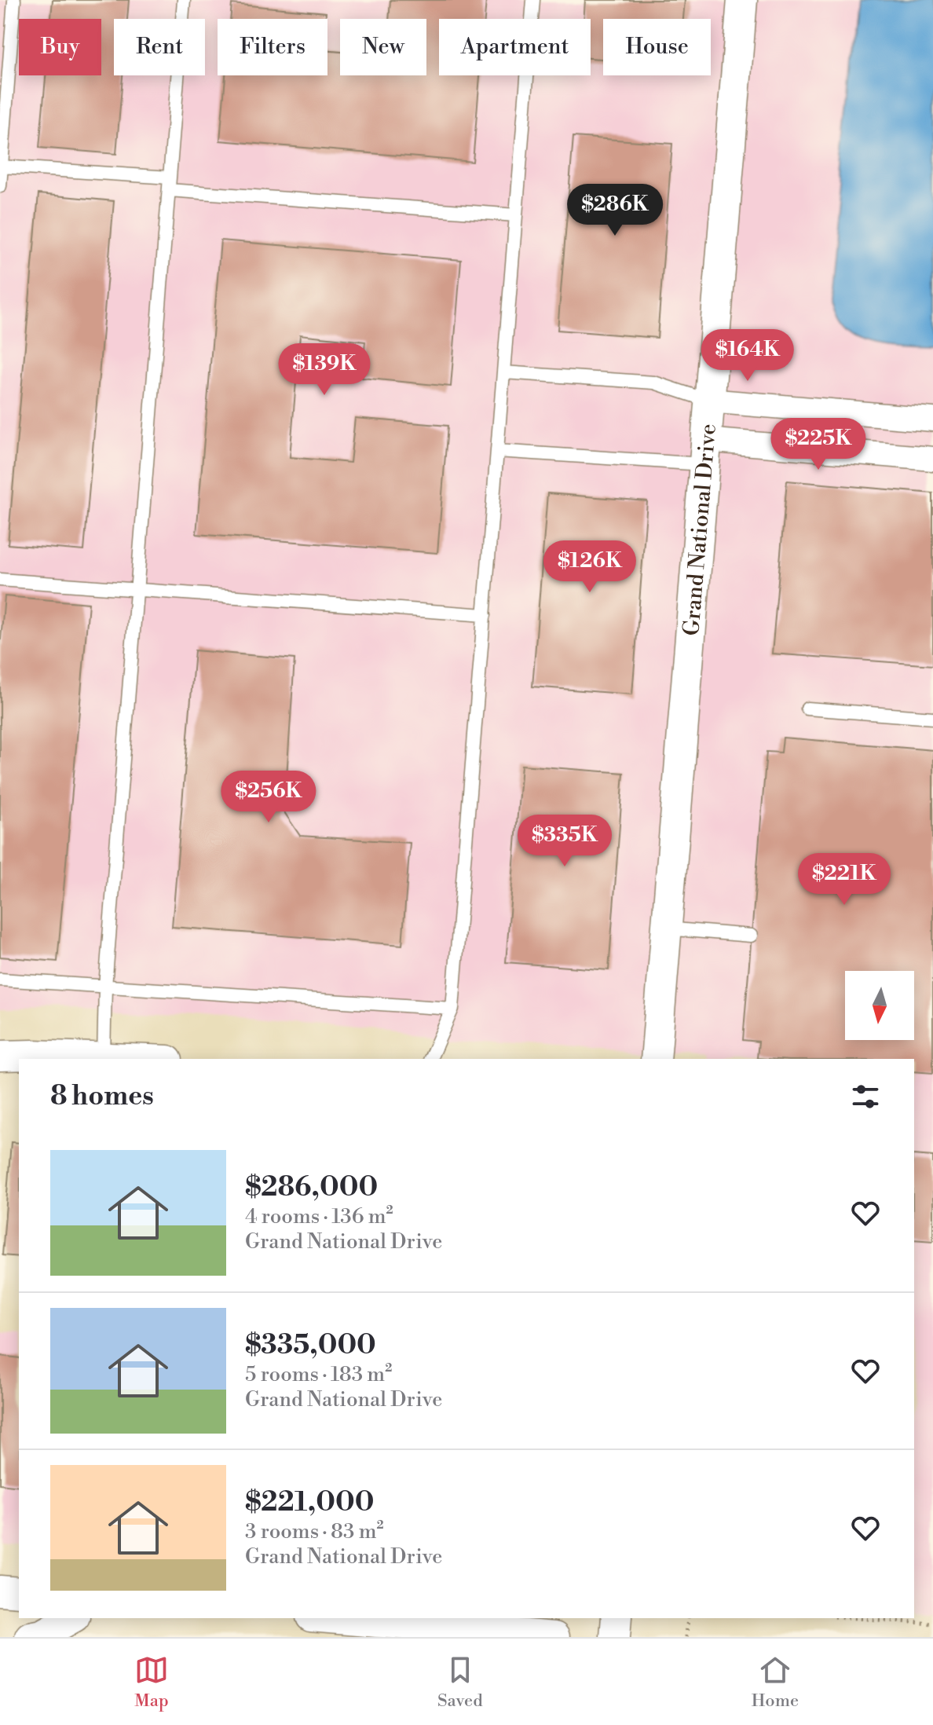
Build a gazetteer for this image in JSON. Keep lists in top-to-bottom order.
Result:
{
  "streets": {
    "street": ["Grand National Drive"]
  },
  "north": "bottom",
  "page": {
    "chip": [
      "Buy",
      "Rent",
      "Filters",
      "New",
      "Apartment",
      "House"
    ],
    "price": [
      "$286K",
      "$164K",
      "$139K",
      "$225K",
      "$126K",
      "$256K",
      "$335K",
      "$221K"
    ],
    "heading": "8 homes",
    "list": [
      {
        "name": "$286,000",
        "note": "4 rooms · 136 m² · Grand National Drive"
      },
      {
        "name": "$335,000",
        "note": "5 rooms · 183 m² · Grand National Drive"
      },
      {
        "name": "$221,000",
        "note": "3 rooms · 83 m² · Grand National Drive"
      }
    ],
    "tabs": ["Map", "Saved", "Home"]
  }
}
